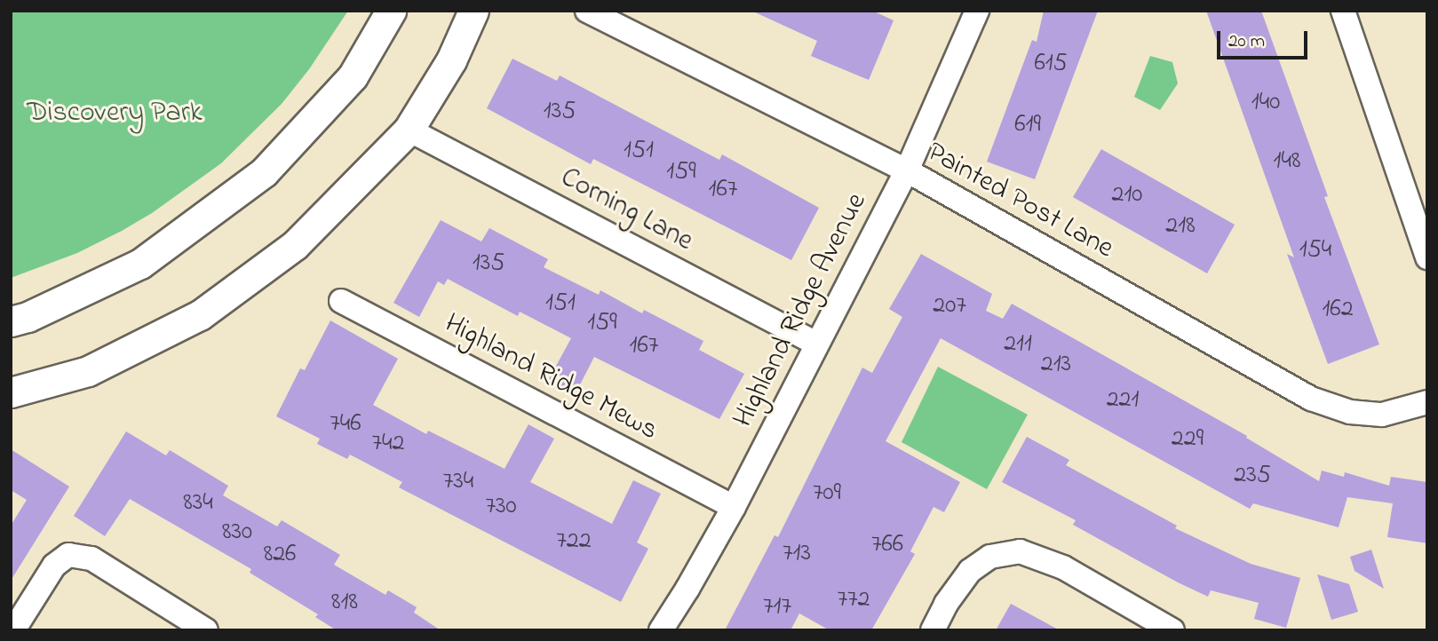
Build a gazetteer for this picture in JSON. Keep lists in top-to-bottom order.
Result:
{
  "streets": {
    "street": [
      "Painted Post Lane",
      "Corning Lane",
      "Highland Ridge Avenue",
      "Highland Ridge Mews"
    ]
  },
  "crossings": [
    ["Painted Post Lane", "Highland Ridge Avenue"],
    ["Corning Lane", "Highland Ridge Avenue"],
    ["Highland Ridge Avenue", "Highland Ridge Mews"]
  ],
  "parks": ["Discovery Park"],
  "house_numbers": [
    "615",
    "140",
    "135",
    "619",
    "151",
    "148",
    "159",
    "167",
    "210",
    "218",
    "154",
    "135",
    "151",
    "207",
    "162",
    "159",
    "211",
    "167",
    "213",
    "221",
    "746",
    "229",
    "742",
    "235",
    "734",
    "709",
    "834",
    "730",
    "830",
    "722",
    "766",
    "713",
    "826",
    "772",
    "818",
    "717"
  ],
  "scale_bar": "20 m"
}
